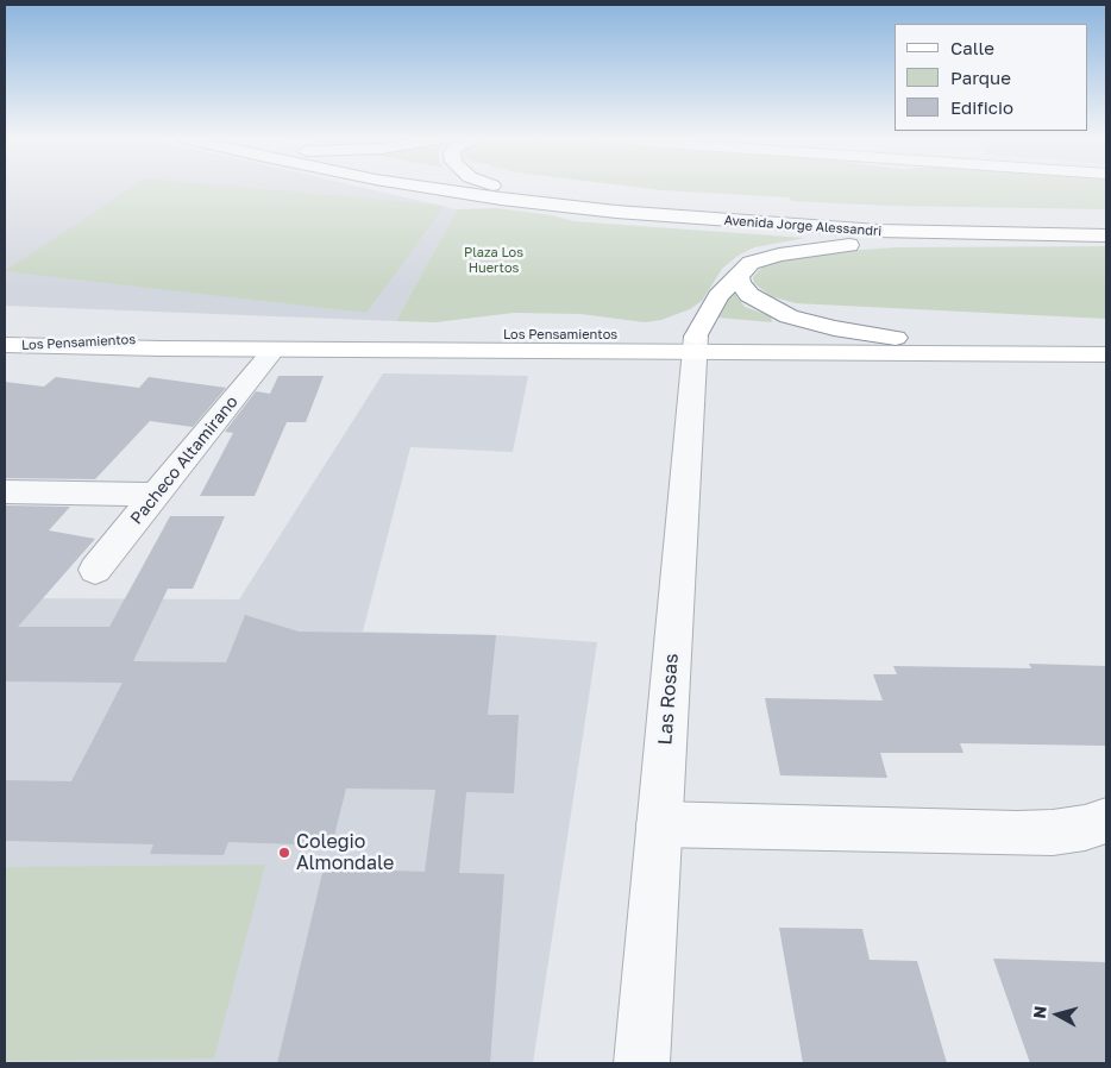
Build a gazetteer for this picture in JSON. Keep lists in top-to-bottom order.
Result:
{
  "streets": {
    "main road": ["Avenida Jorge Alessandri", "Los Pensamientos"],
    "street": ["Pacheco Altamirano", "Las Rosas"]
  },
  "crossings": [
    ["Los Pensamientos", "Pacheco Altamirano"],
    ["Los Pensamientos", "Las Rosas"]
  ],
  "parks": ["Plaza Los Huertos"],
  "places": ["Colegio Almondale"],
  "legend": ["Calle", "Parque", "Edificio"],
  "north": "left"
}
